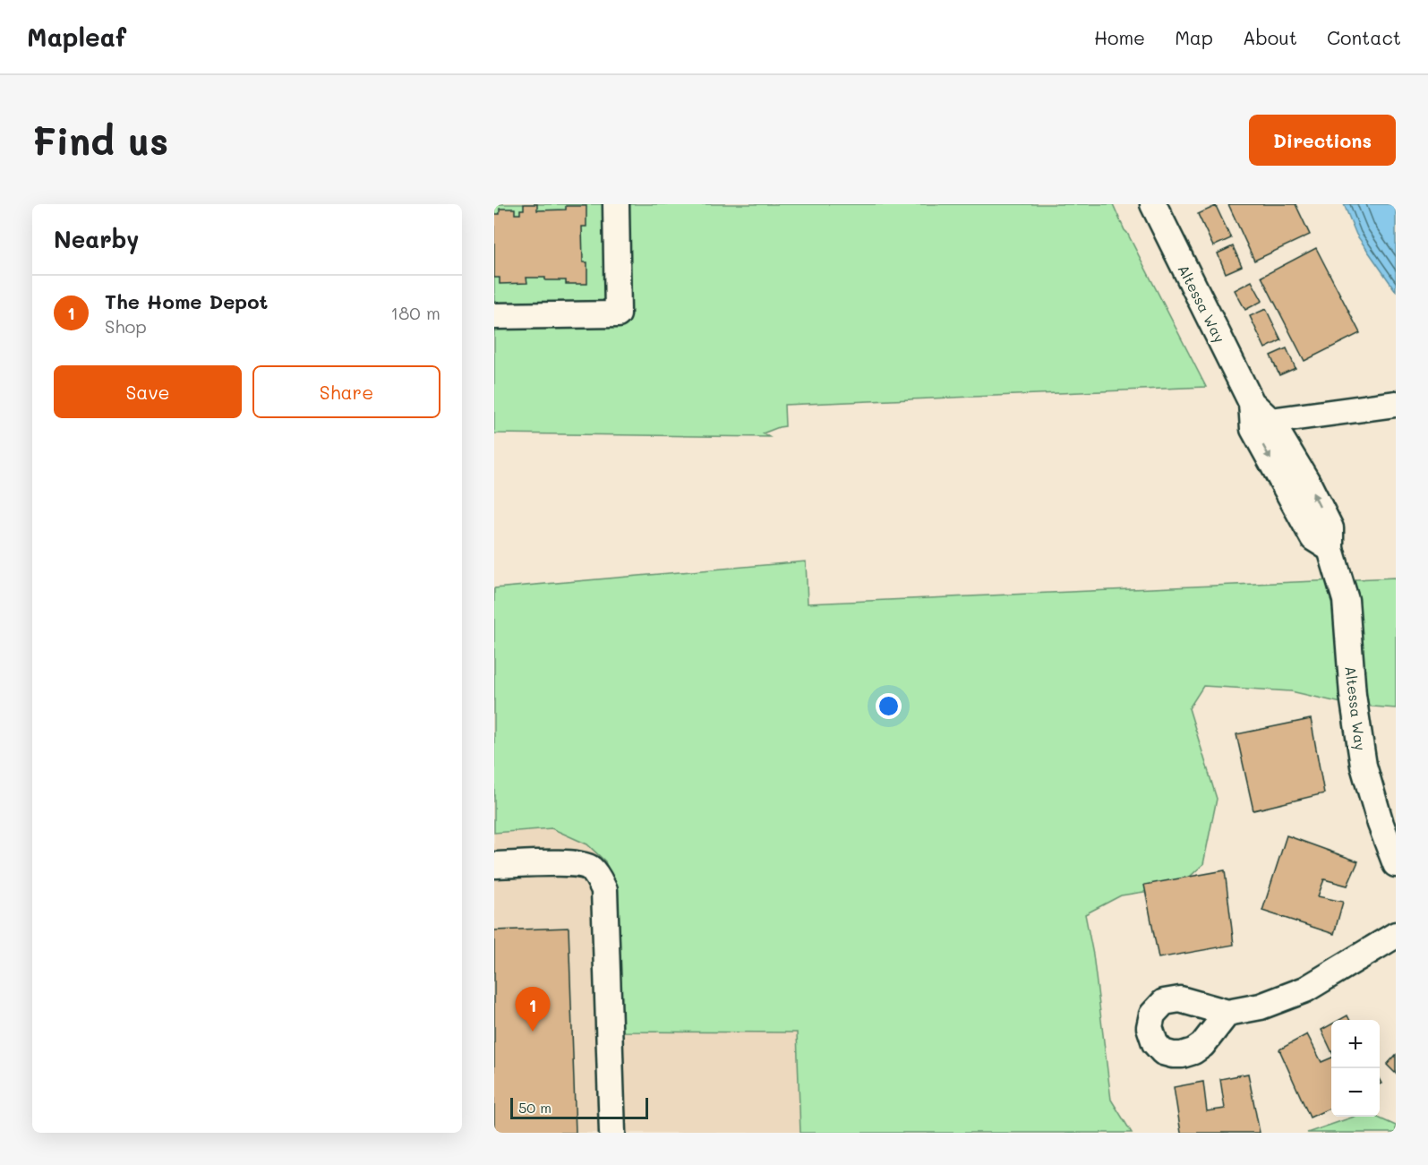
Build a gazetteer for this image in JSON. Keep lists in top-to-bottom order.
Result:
{
  "streets": {
    "street": ["Altessa Way"]
  },
  "scale_bar": "50 m",
  "page": {
    "header": "Mapleaf",
    "nav": [
      "Home",
      "Map",
      "About",
      "Contact"
    ],
    "buttons": [
      "Directions",
      ["Save", "Share"]
    ],
    "title": "Find us",
    "heading": "Nearby",
    "list": [
      {
        "mark": "1",
        "name": "The Home Depot",
        "note": "Shop",
        "value": "180 m"
      }
    ],
    "pins": "1",
    "map_buttons": ["+", "−"],
    "scale": "50 m"
  }
}
